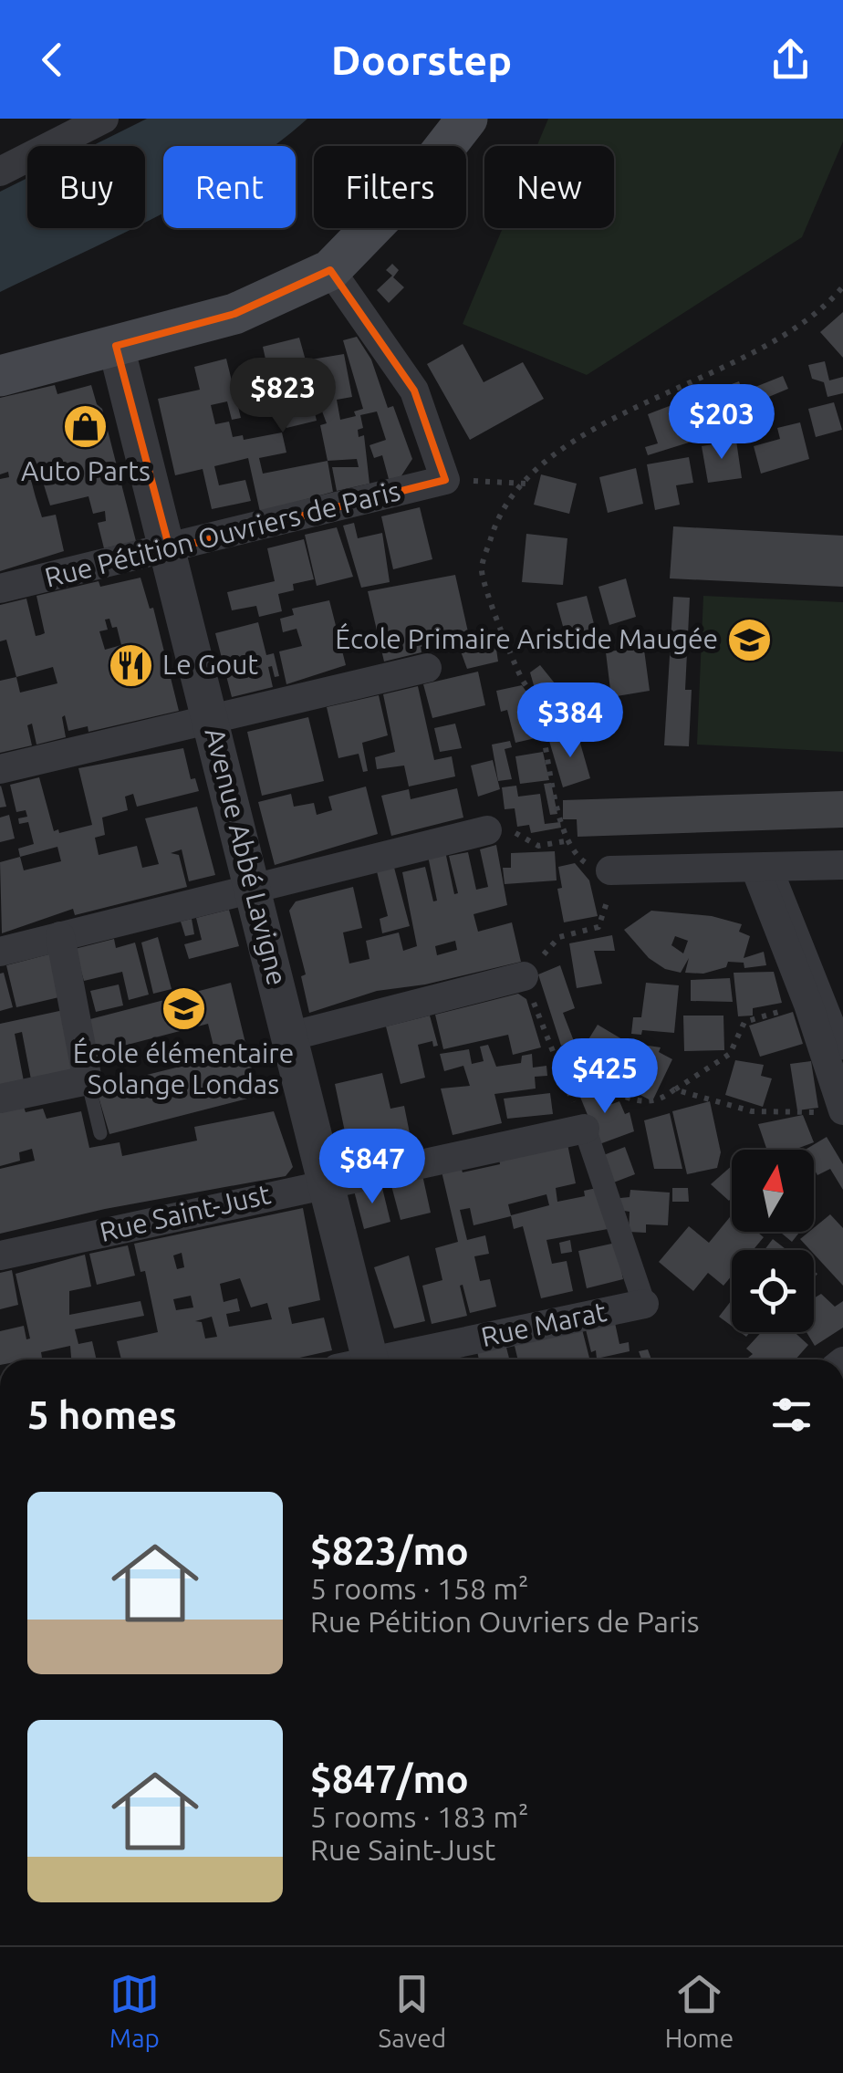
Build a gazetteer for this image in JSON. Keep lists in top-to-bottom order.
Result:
{
  "streets": {
    "street": [
      "Rue Pétition Ouvriers de Paris",
      "Avenue Abbé Lavigne",
      "Rue Saint-Just",
      "Rue Marat"
    ]
  },
  "crossings": [
    ["Rue Pétition Ouvriers de Paris", "Avenue Abbé Lavigne"],
    ["Avenue Abbé Lavigne", "Rue Saint-Just"]
  ],
  "places": {
    "shop": ["Auto Parts"],
    "school or university": ["École Primaire Aristide Maugée", "École élémentaire Solange Londas"],
    "restaurant": ["Le Gout"]
  },
  "north": "top",
  "page": {
    "header": "Doorstep",
    "chip": [
      "Buy",
      "Rent",
      "Filters",
      "New"
    ],
    "price": [
      "$823",
      "$203",
      "$384",
      "$425",
      "$847"
    ],
    "heading": "5 homes",
    "list": [
      {
        "name": "$823/mo",
        "note": "5 rooms · 158 m² · Rue Pétition Ouvriers de Paris"
      },
      {
        "name": "$847/mo",
        "note": "5 rooms · 183 m² · Rue Saint-Just"
      }
    ],
    "tabs": ["Map", "Saved", "Home"]
  }
}
